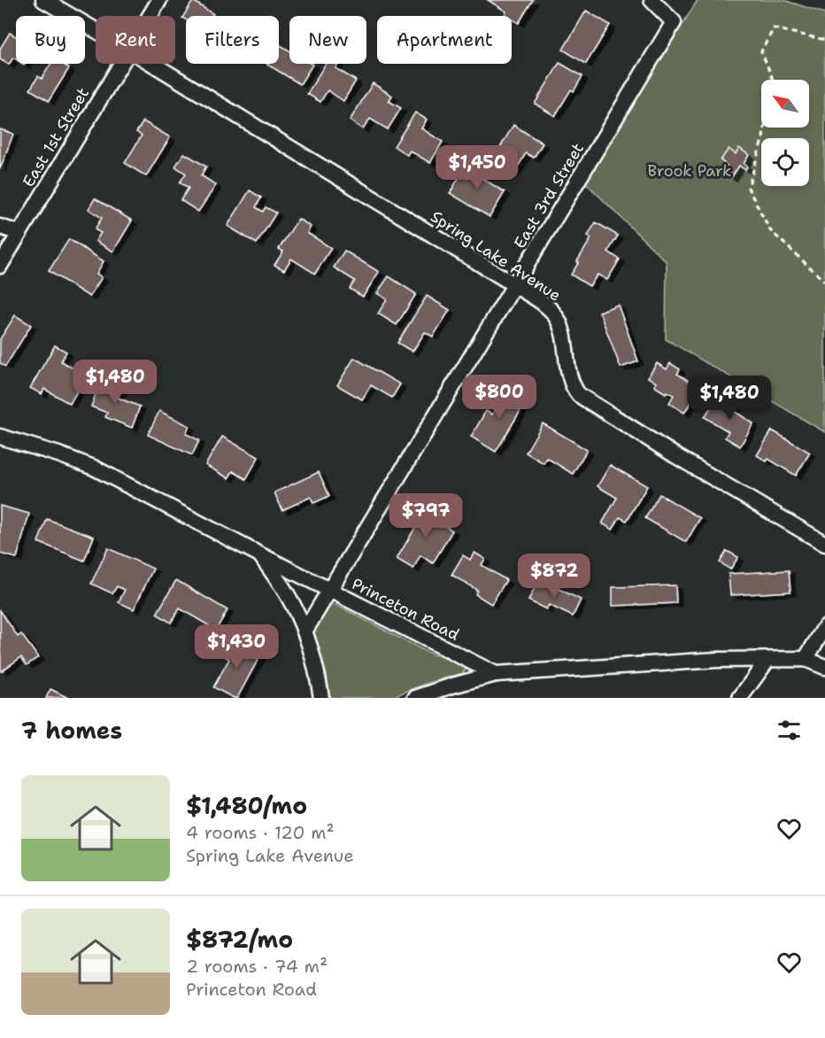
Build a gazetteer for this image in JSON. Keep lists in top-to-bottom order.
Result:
{
  "streets": {
    "street": [
      "East 1st Street",
      "East 3rd Street",
      "Spring Lake Avenue",
      "Princeton Road"
    ]
  },
  "crossings": [
    ["East 3rd Street", "Spring Lake Avenue"],
    ["East 3rd Street", "Princeton Road"]
  ],
  "parks": ["Brook Park"],
  "north": "top left",
  "page": {
    "chip": [
      "Buy",
      "Rent",
      "Filters",
      "New",
      "Apartment"
    ],
    "price": [
      "$1,450",
      "$1,480",
      "$800",
      "$1,480",
      "$797",
      "$872",
      "$1,430"
    ],
    "heading": "7 homes",
    "list": [
      {
        "name": "$1,480/mo",
        "note": "4 rooms · 120 m² · Spring Lake Avenue"
      },
      {
        "name": "$872/mo",
        "note": "2 rooms · 74 m² · Princeton Road"
      }
    ]
  }
}
